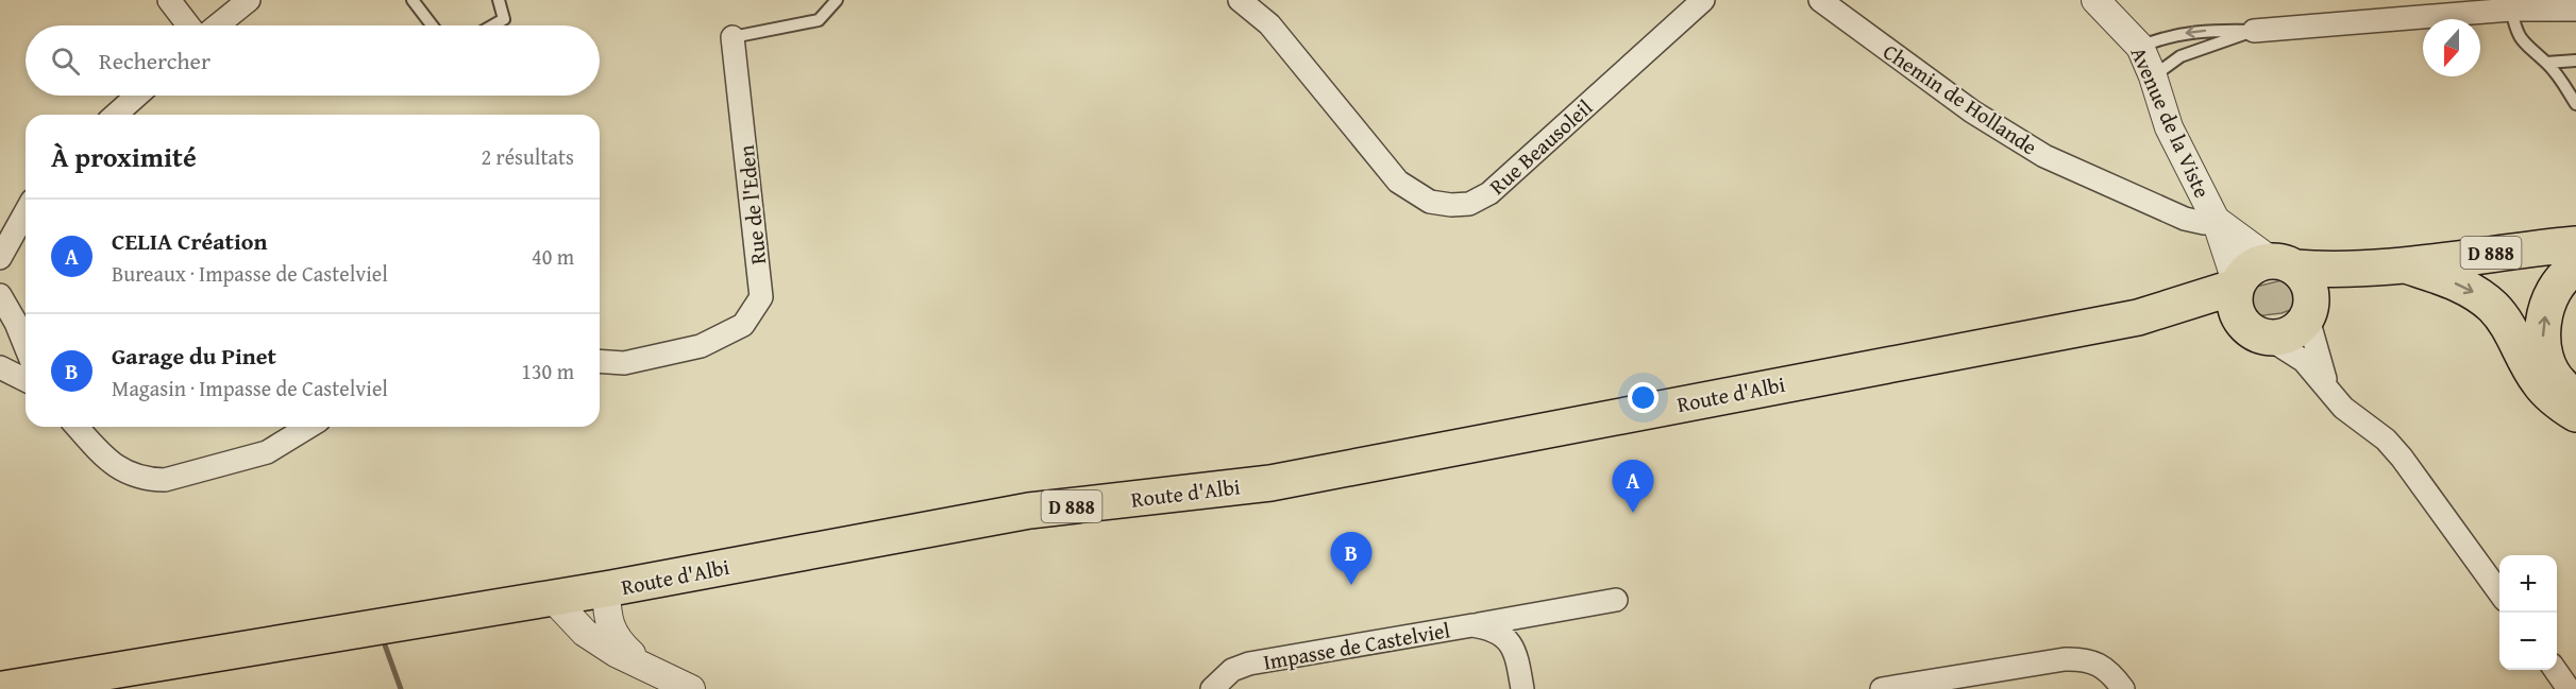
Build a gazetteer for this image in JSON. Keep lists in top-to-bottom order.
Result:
{
  "streets": {
    "main road": ["D 888", "Route d'Albi"],
    "street": [
      "Chemin de Hollande",
      "Avenue de la Viste",
      "Rue Beausoleil",
      "Rue de l'Eden",
      "Impasse de Castelviel"
    ]
  },
  "crossings": [
    ["Chemin de Hollande", "Avenue de la Viste"],
    ["Avenue de la Viste", "D 888"],
    ["Avenue de la Viste", "Route d'Albi"],
    ["D 888", "Route d'Albi"]
  ],
  "north": "bottom",
  "page": {
    "search": "Rechercher",
    "heading": ["À proximité", "2 résultats"],
    "list": [
      {
        "mark": "A",
        "name": "CELIA Création",
        "note": "Bureaux · Impasse de Castelviel",
        "value": "40 m"
      },
      {
        "mark": "B",
        "name": "Garage du Pinet",
        "note": "Magasin · Impasse de Castelviel",
        "value": "130 m"
      }
    ],
    "pins": ["A", "B"],
    "map_buttons": ["+", "−"]
  }
}
